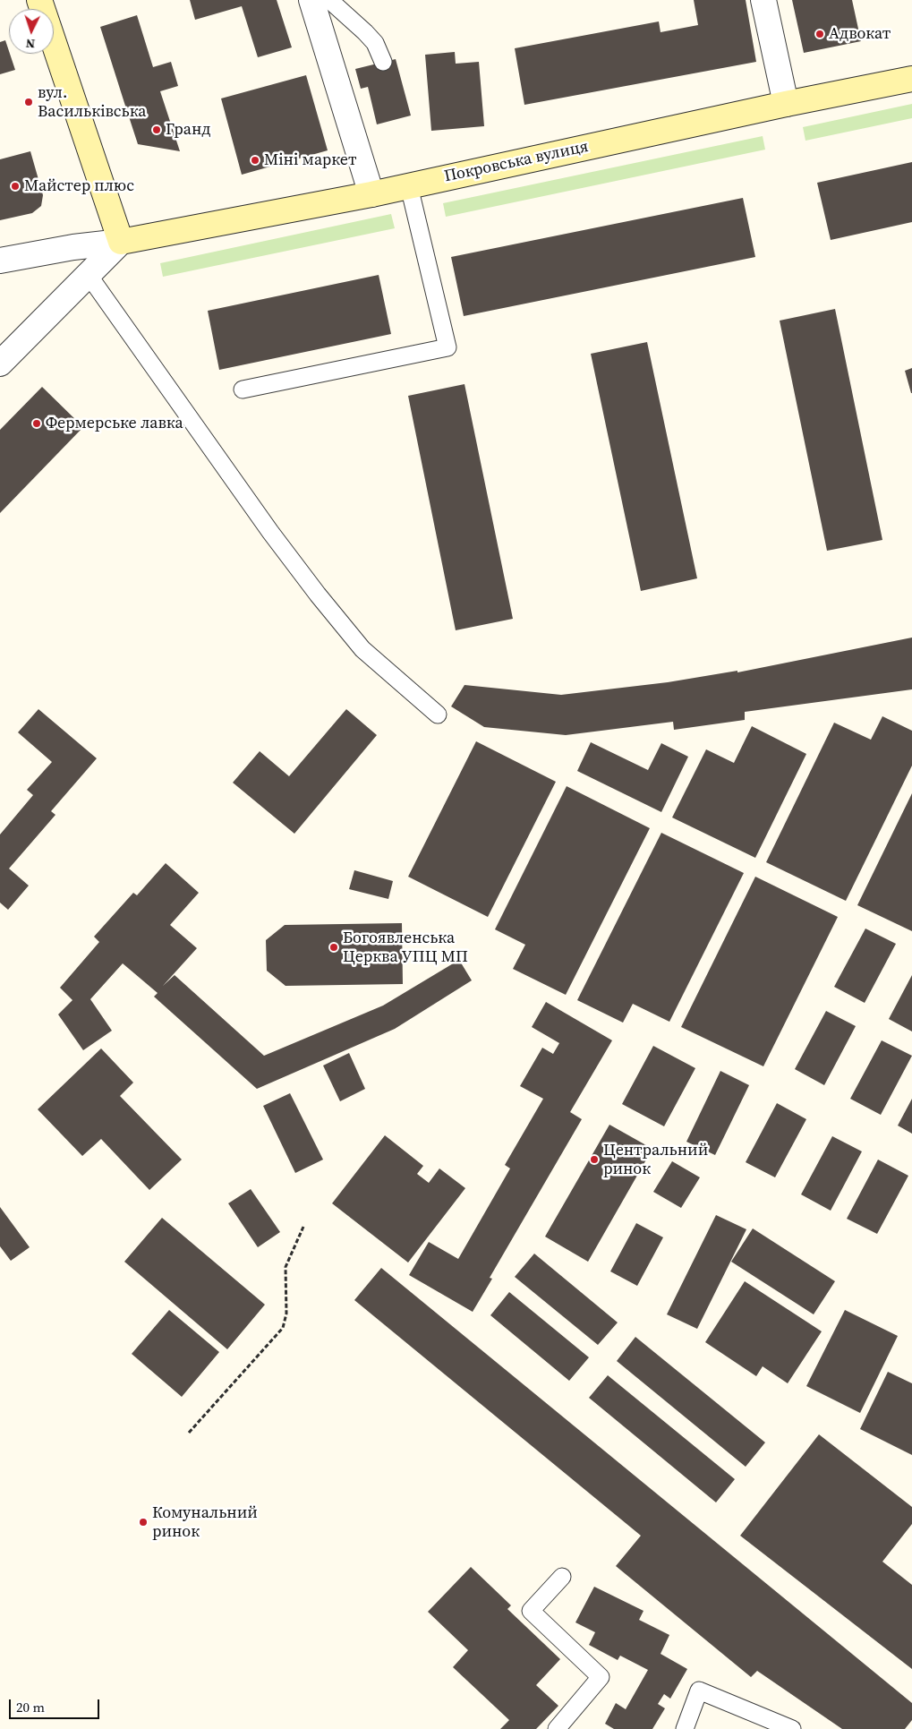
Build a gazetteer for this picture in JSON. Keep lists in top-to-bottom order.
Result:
{
  "streets": {
    "main road": ["Покровська вулиця"]
  },
  "places": [
    "Адвокат",
    "вул. Васильківська",
    "Гранд",
    "Міні маркет",
    "Майстер плюс",
    "Фермерське лавка",
    "Богоявленська Церква УПЦ МП",
    "Центральний ринок",
    "Комунальний ринок"
  ],
  "scale_bar": "20 m",
  "north": "bottom"
}
